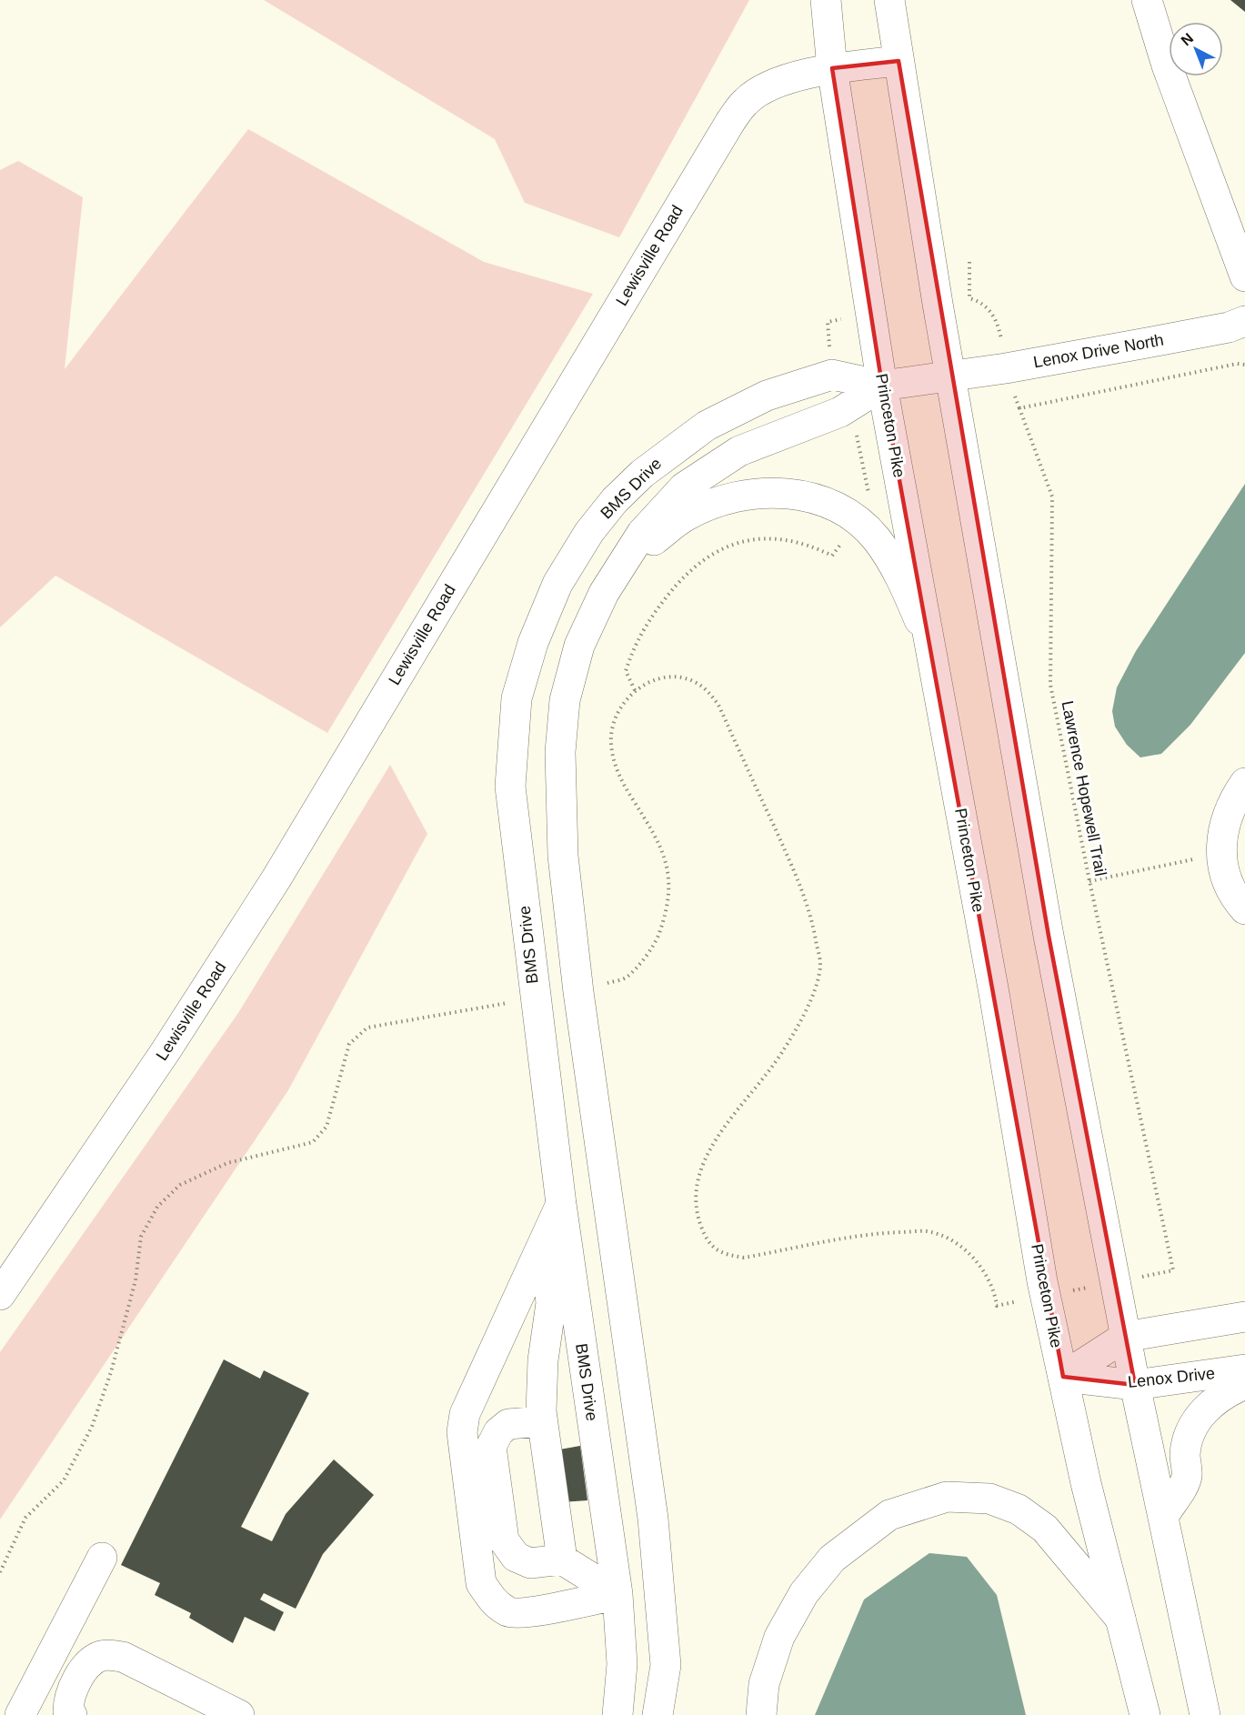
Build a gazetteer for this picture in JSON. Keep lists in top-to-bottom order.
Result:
{
  "streets": {
    "main road": [
      "Lewisville Road",
      "Lenox Drive North",
      "Princeton Pike",
      "BMS Drive",
      "Lenox Drive"
    ],
    "path": ["Lawrence Hopewell Trail"]
  },
  "crossings": [
    ["Lewisville Road", "Princeton Pike"],
    ["Lenox Drive North", "BMS Drive"],
    ["Lenox Drive North", "Lawrence Hopewell Trail"],
    ["Princeton Pike", "BMS Drive"],
    ["Princeton Pike", "Lawrence Hopewell Trail"],
    ["Princeton Pike", "Lenox Drive"]
  ],
  "north": "top left"
}
